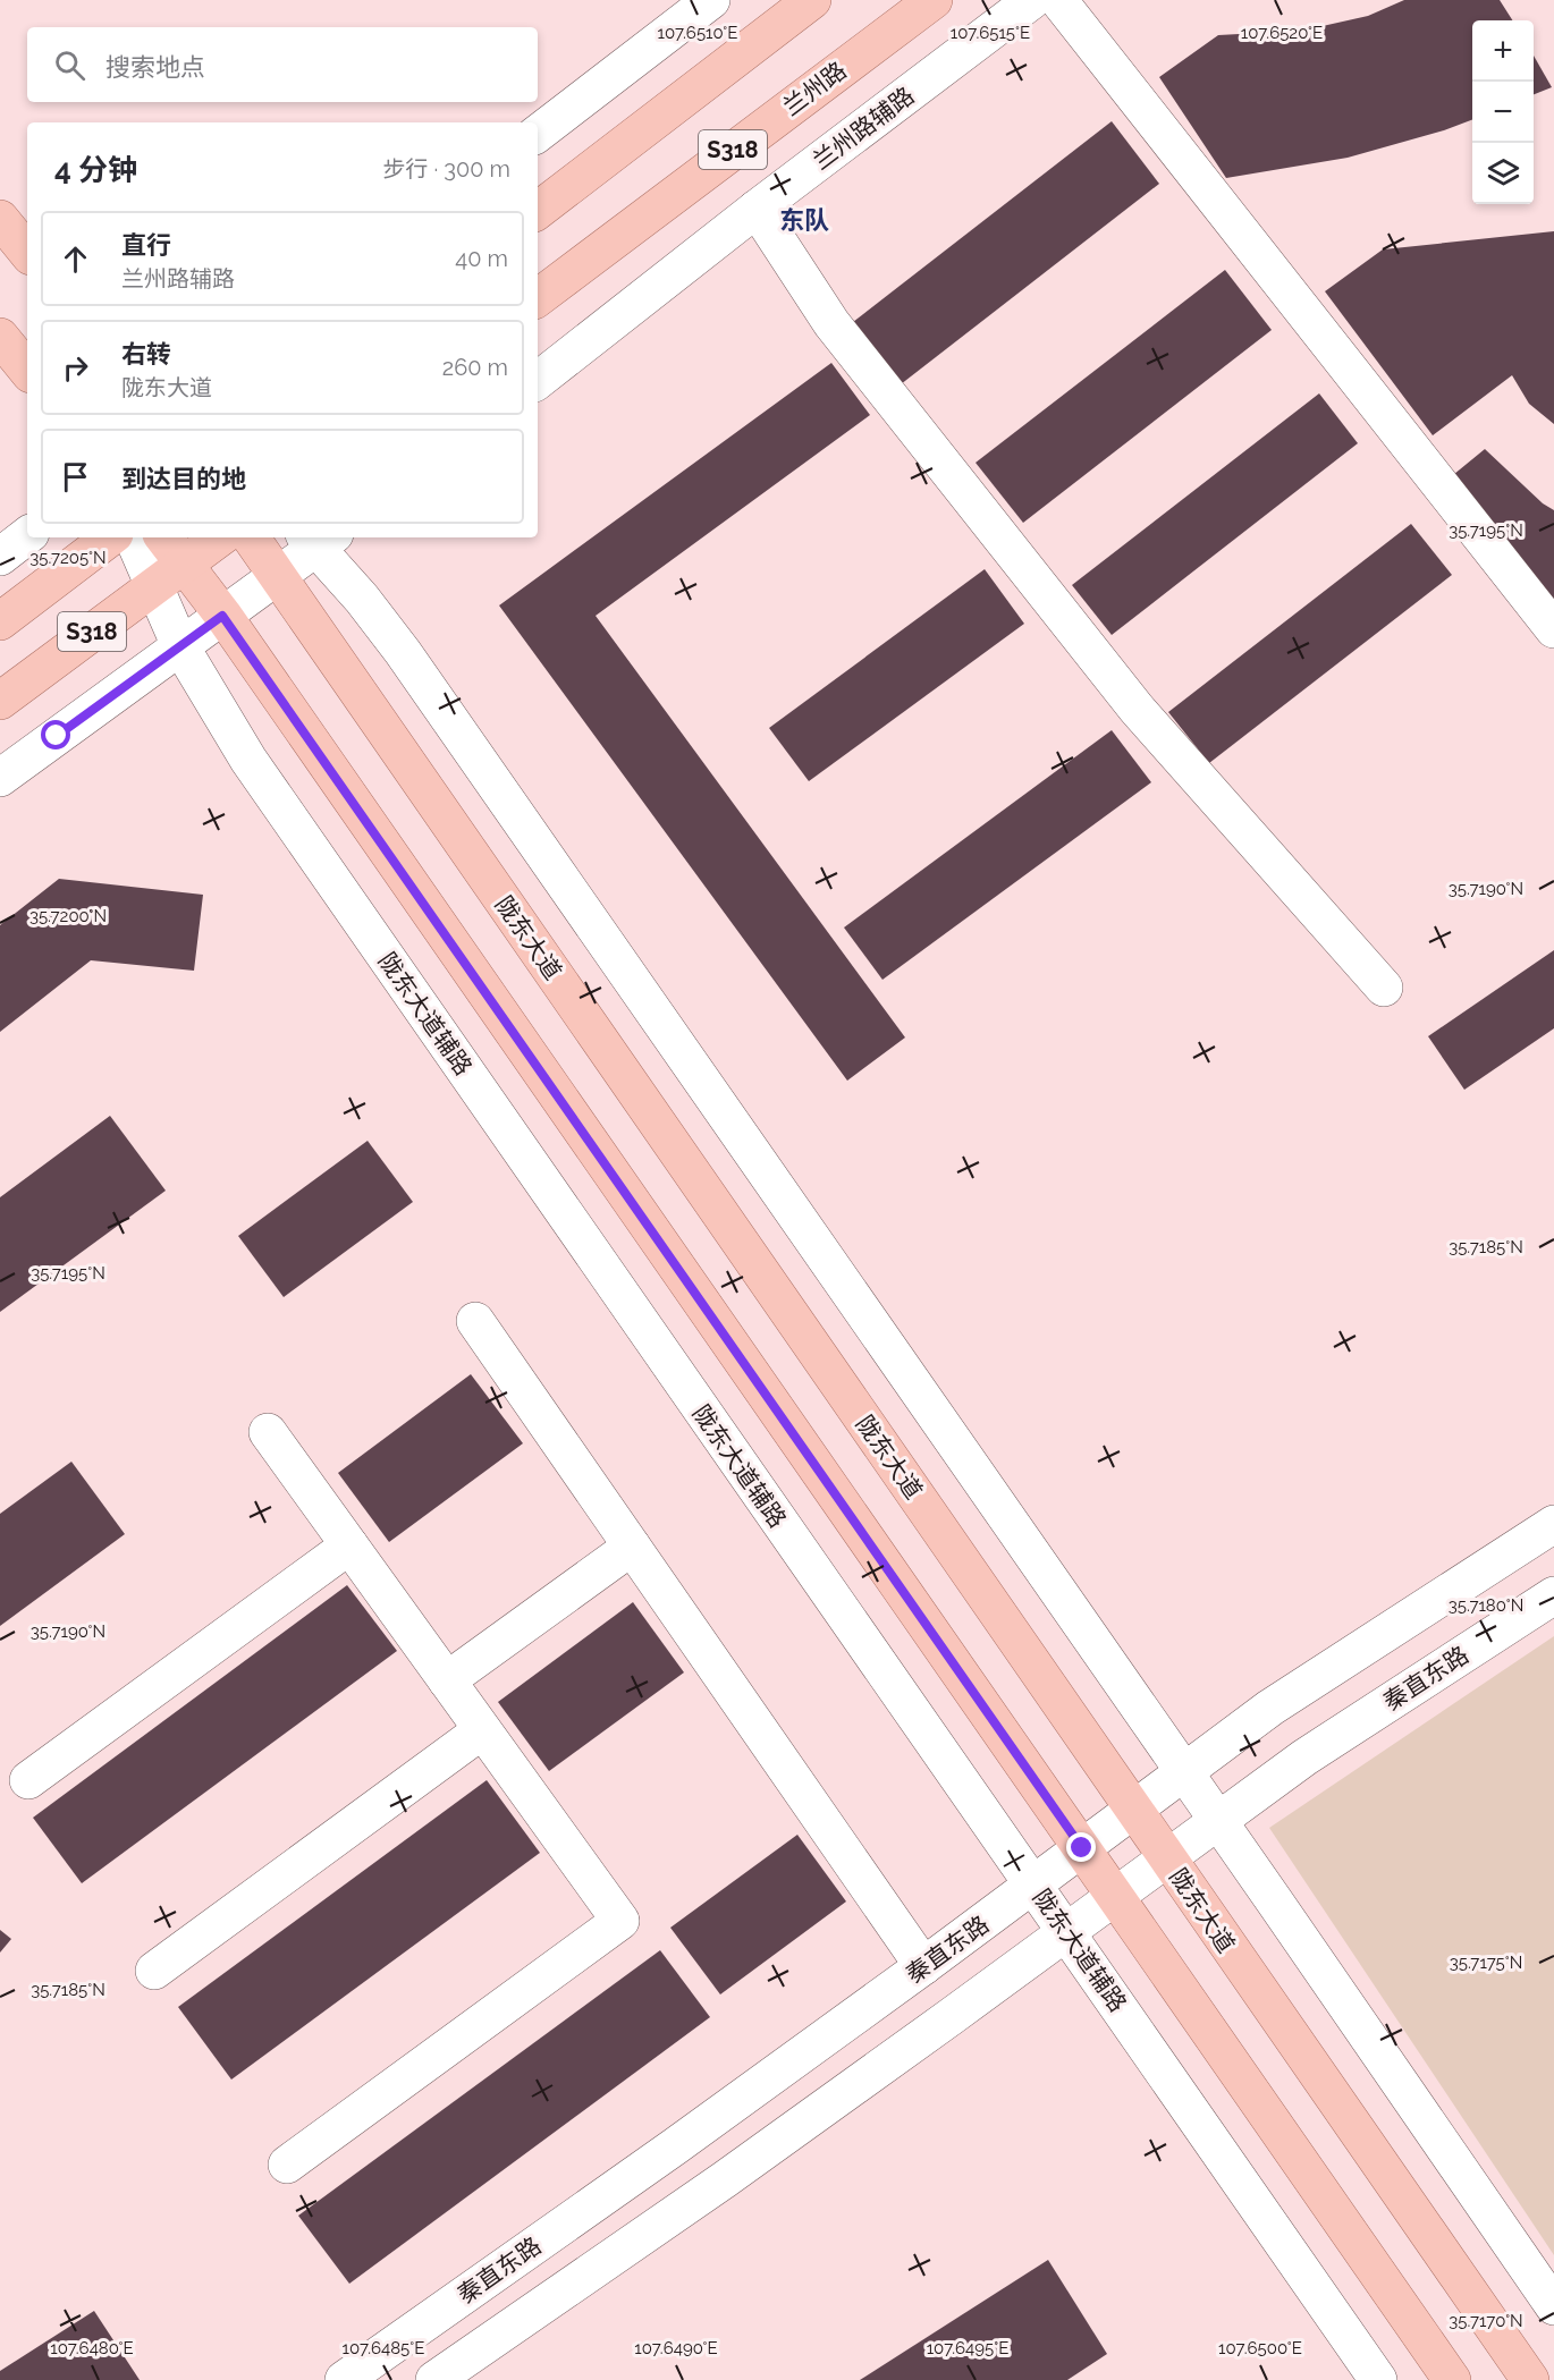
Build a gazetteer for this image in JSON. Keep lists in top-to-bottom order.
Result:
{
  "streets": {
    "main road": ["兰州路", "S318", "陇东大道"],
    "street": ["兰州路辅路", "陇东大道辅路", "秦直东路"]
  },
  "crossings": [
    ["S318", "陇东大道辅路"],
    ["陇东大道", "秦直东路"],
    ["陇东大道辅路", "秦直东路"]
  ],
  "districts": ["东队"],
  "page": {
    "map_buttons": ["+", "−"],
    "search": "搜索地点",
    "heading": ["4 分钟", "步行 · 300 m"],
    "list": [
      ["直行", "兰州路辅路", "40 m"],
      ["右转", "陇东大道", "260 m"],
      "到达目的地"
    ]
  },
  "coordinates": [
    "107.6510°E",
    "107.6515°E",
    "107.6520°E",
    "35.7195°N",
    "35.7205°N",
    "35.7190°N",
    "35.7200°N",
    "35.7185°N",
    "35.7180°N",
    "35.7175°N",
    "35.7170°N",
    "107.6480°E",
    "107.6485°E",
    "107.6490°E",
    "107.6495°E",
    "107.6500°E"
  ]
}
